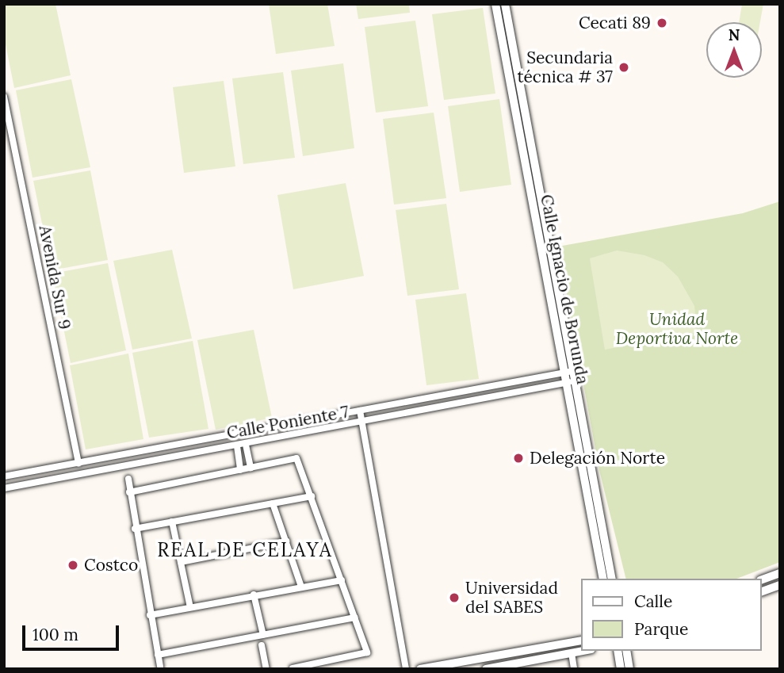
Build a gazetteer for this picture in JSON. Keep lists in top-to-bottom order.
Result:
{
  "streets": {
    "street": ["Avenida Sur 9", "Calle Ignacio de Borunda", "Calle Poniente 7"]
  },
  "crossings": [
    ["Avenida Sur 9", "Calle Poniente 7"],
    ["Calle Ignacio de Borunda", "Calle Poniente 7"]
  ],
  "districts": ["REAL DE CELAYA"],
  "parks": ["Unidad Deportiva Norte"],
  "places": [
    "Cecati 89",
    "Secundaria técnica # 37",
    "Delegación Norte",
    "Costco",
    "Universidad del SABES"
  ],
  "legend": ["Calle", "Parque"],
  "scale_bar": "100 m",
  "north": "top"
}
